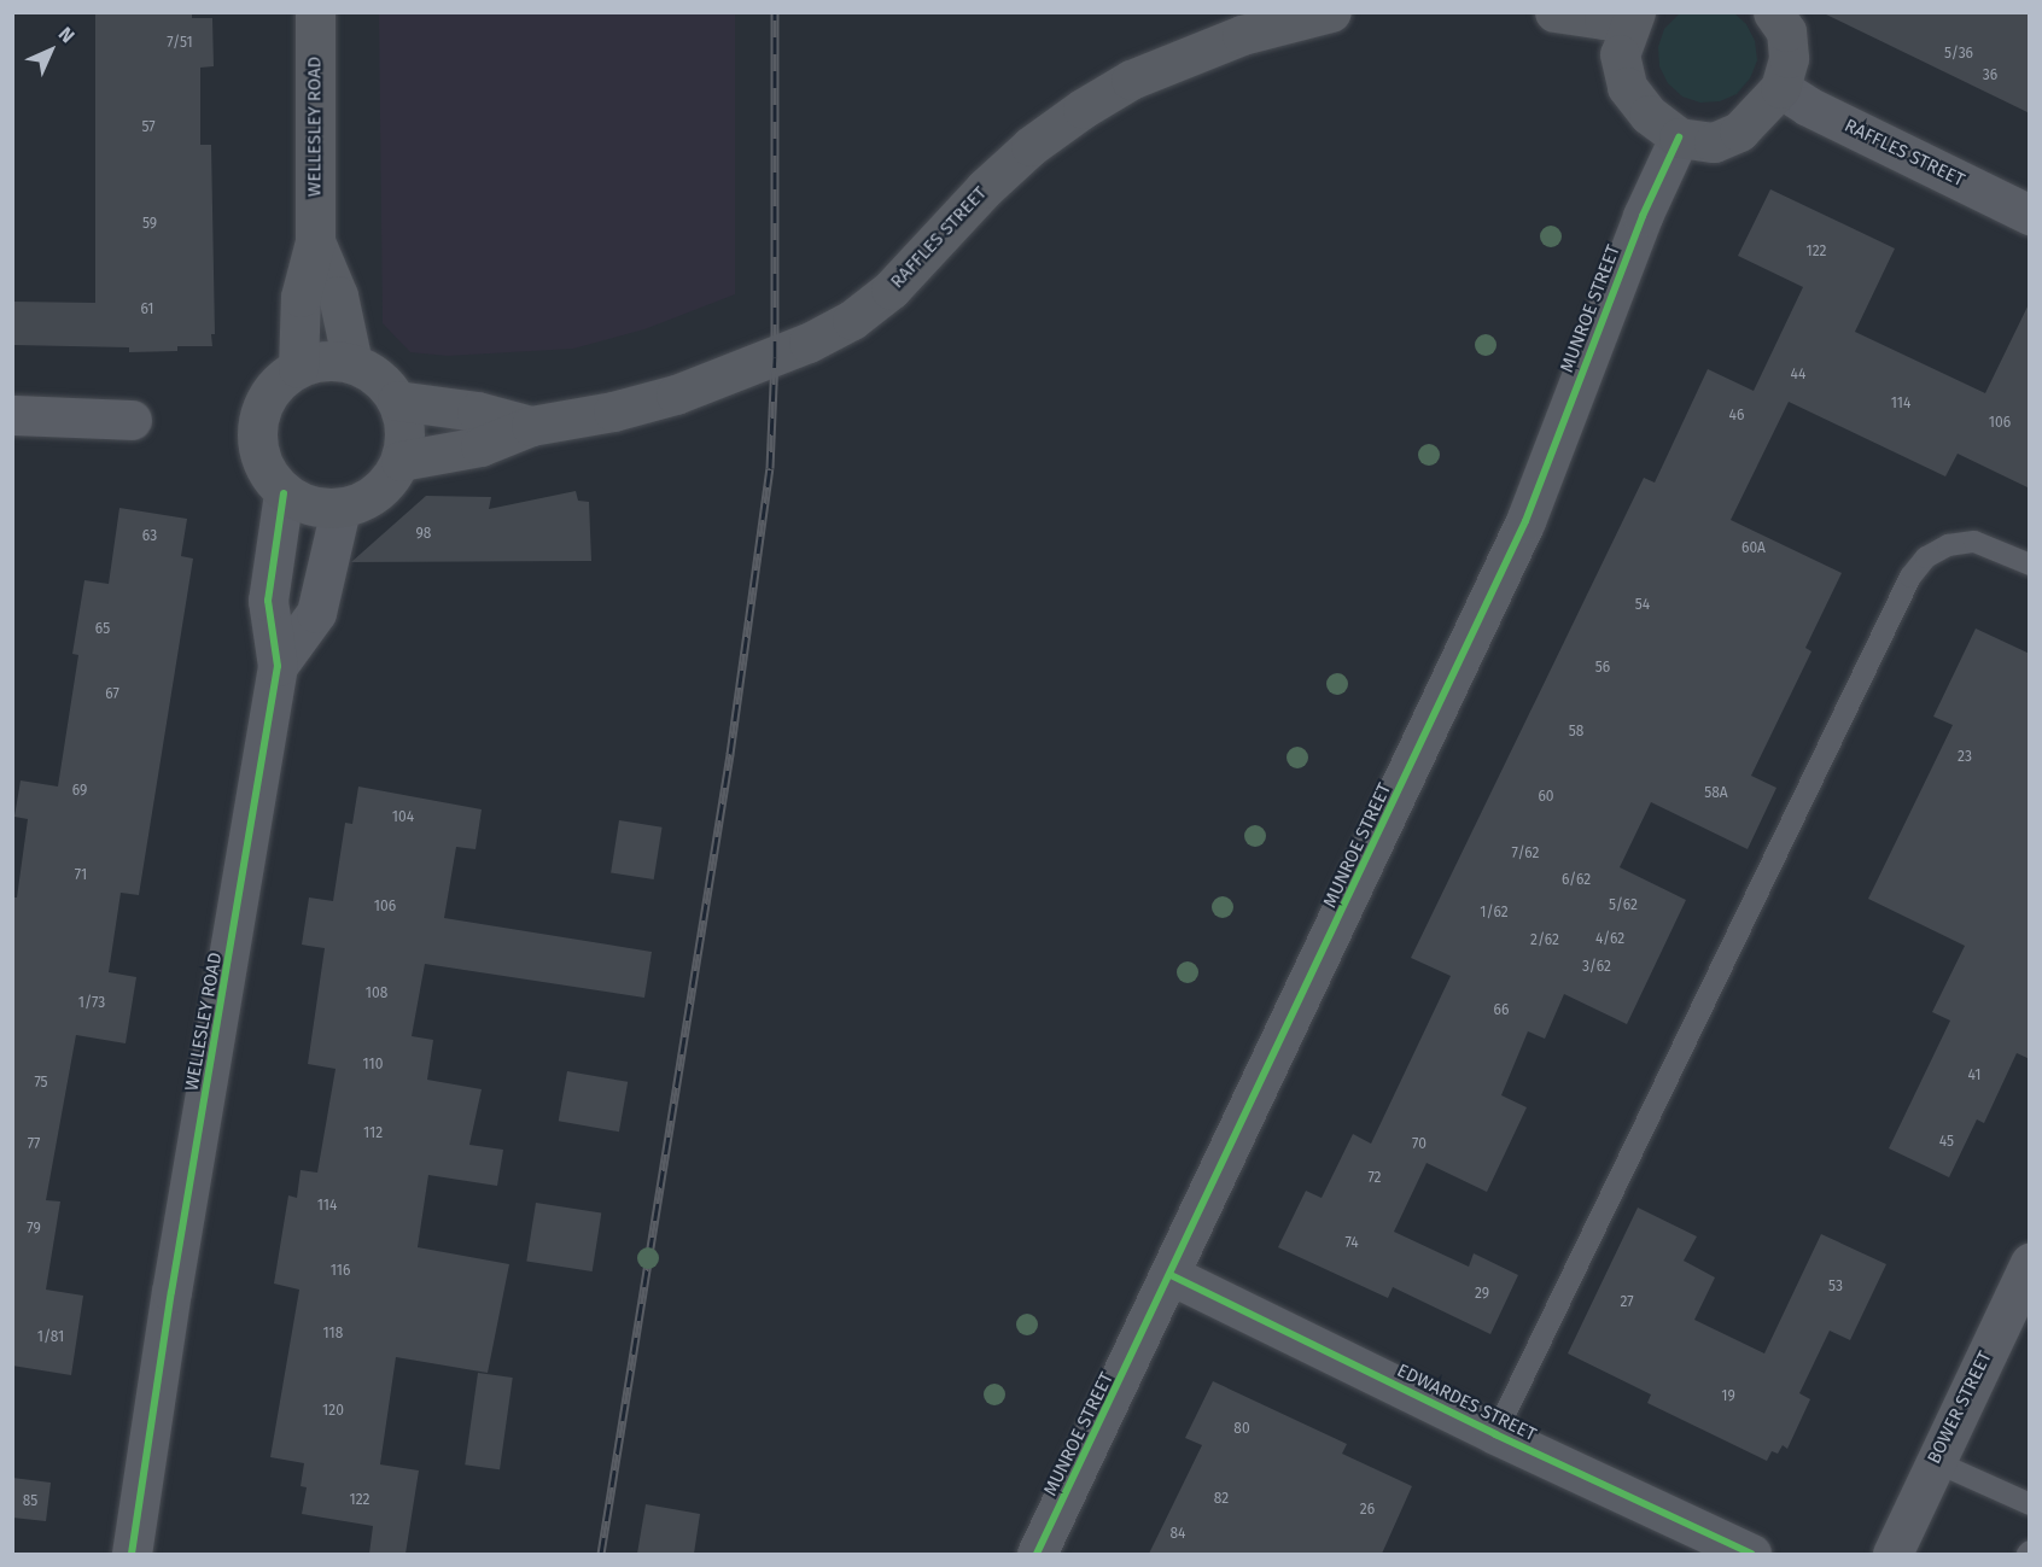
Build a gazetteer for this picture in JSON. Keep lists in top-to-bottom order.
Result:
{
  "streets": {
    "main road": ["WELLESLEY ROAD", "RAFFLES STREET"],
    "street": ["MUNROE STREET", "EDWARDES STREET", "BOWER STREET"]
  },
  "crossings": [
    ["WELLESLEY ROAD", "RAFFLES STREET"],
    ["MUNROE STREET", "EDWARDES STREET"]
  ],
  "house_numbers": [
    "7/51",
    "5/36",
    "36",
    "57",
    "59",
    "122",
    "61",
    "44",
    "114",
    "46",
    "106",
    "98",
    "63",
    "60A",
    "54",
    "65",
    "56",
    "67",
    "58",
    "23",
    "69",
    "58A",
    "60",
    "104",
    "7/62",
    "71",
    "6/62",
    "5/62",
    "106",
    "1/62",
    "4/62",
    "2/62",
    "3/62",
    "108",
    "1/73",
    "66",
    "110",
    "41",
    "75",
    "112",
    "45",
    "77",
    "70",
    "72",
    "114",
    "79",
    "74",
    "116",
    "53",
    "29",
    "27",
    "118",
    "1/81",
    "19",
    "120",
    "80",
    "82",
    "122",
    "85",
    "26",
    "84"
  ],
  "north": "top right"
}
